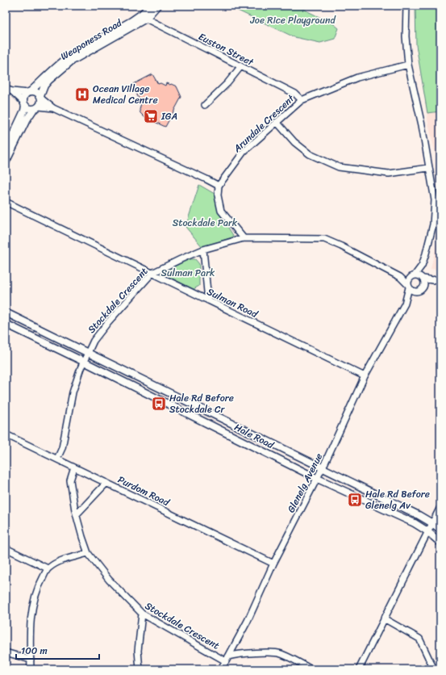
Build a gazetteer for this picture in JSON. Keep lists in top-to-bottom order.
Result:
{
  "streets": {
    "main road": ["Weaponess Road", "Hale Road"],
    "street": [
      "Euston Street",
      "Arundale Crescent",
      "Stockdale Crescent",
      "Sulman Road",
      "Glenelg Avenue",
      "Purdom Road"
    ]
  },
  "crossings": [
    ["Weaponess Road", "Euston Street"],
    ["Euston Street", "Arundale Crescent"],
    ["Arundale Crescent", "Glenelg Avenue"],
    ["Stockdale Crescent", "Sulman Road"],
    ["Stockdale Crescent", "Hale Road"],
    ["Stockdale Crescent", "Glenelg Avenue"],
    ["Stockdale Crescent", "Purdom Road"],
    ["Sulman Road", "Glenelg Avenue"],
    ["Hale Road", "Glenelg Avenue"],
    ["Glenelg Avenue", "Purdom Road"]
  ],
  "parks": ["Joe Rice Playground", "Stockdale Park", "Sulman Park"],
  "places": {
    "hospital": ["Ocean Village Medical Centre"],
    "supermarket": ["IGA"],
    "bus stop": ["Hale Rd Before Stockdale Cr", "Hale Rd Before Glenelg Av"]
  },
  "scale_bar": "100 m"
}
